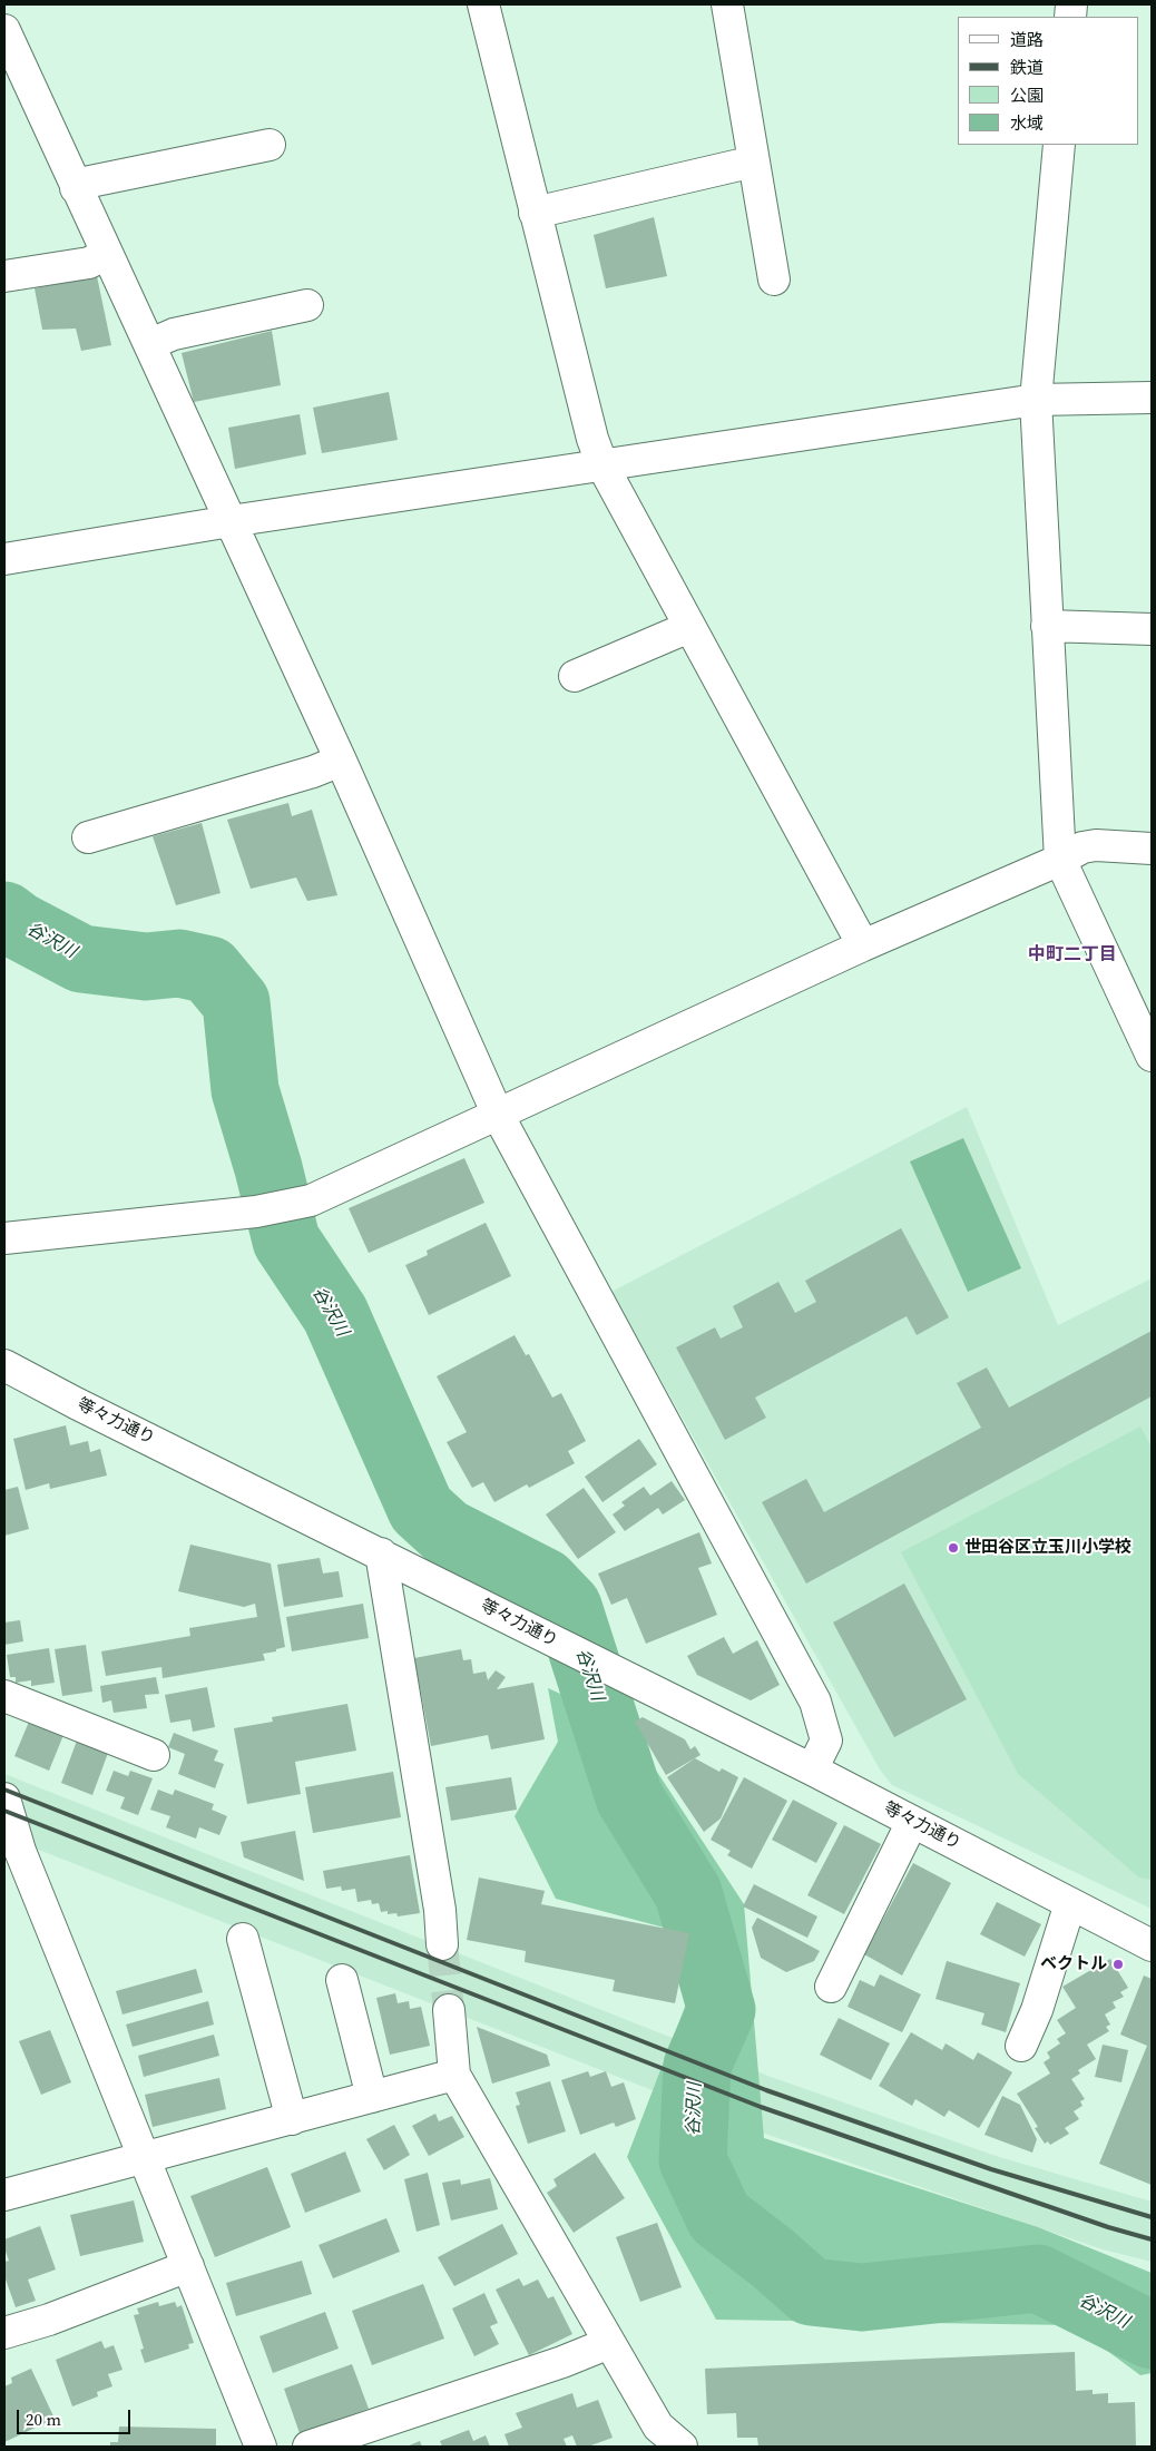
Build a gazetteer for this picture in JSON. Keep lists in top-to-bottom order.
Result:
{
  "streets": {
    "street": ["等々力通り"]
  },
  "districts": ["中町二丁目"],
  "water": ["谷沢川"],
  "places": ["世田谷区立玉川小学校", "ベクトル"],
  "legend": [
    "道路",
    "鉄道",
    "公園",
    "水域"
  ],
  "scale_bar": "20 m"
}
